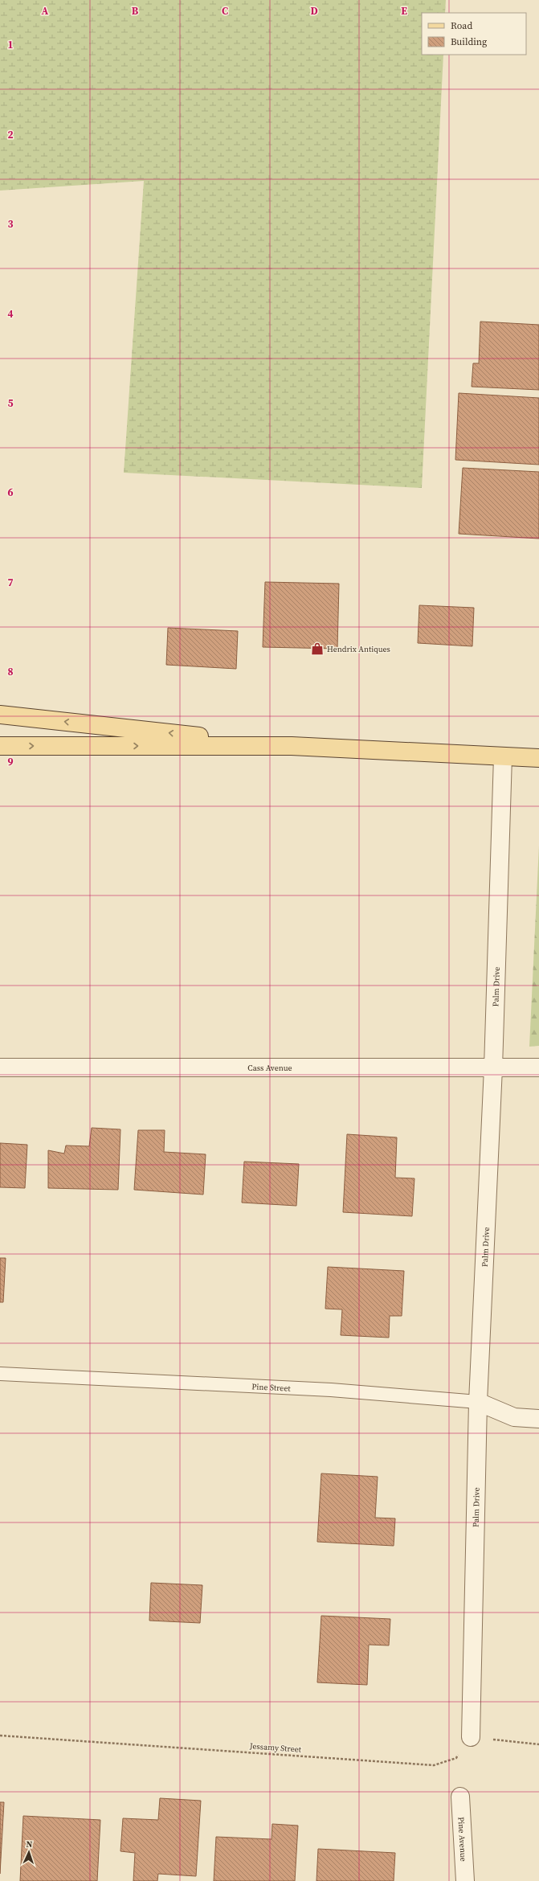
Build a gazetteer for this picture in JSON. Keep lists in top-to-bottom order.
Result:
{
  "streets": {
    "street": [
      "Palm Drive",
      "Cass Avenue",
      "Pine Street",
      "Pine Avenue"
    ],
    "path": ["Jessamy Street"]
  },
  "crossings": [
    ["Palm Drive", "Cass Avenue"],
    ["Palm Drive", "Pine Street"],
    ["Palm Drive", "Jessamy Street"]
  ],
  "places": {
    "shop": ["Hendrix Antiques"]
  },
  "legend": ["Road", "Building"],
  "north": "top",
  "grid": {
    "columns": [
      "A",
      "B",
      "C",
      "D",
      "E"
    ],
    "rows": [
      "1",
      "2",
      "3",
      "4",
      "5",
      "6",
      "7",
      "8",
      "9"
    ]
  }
}
